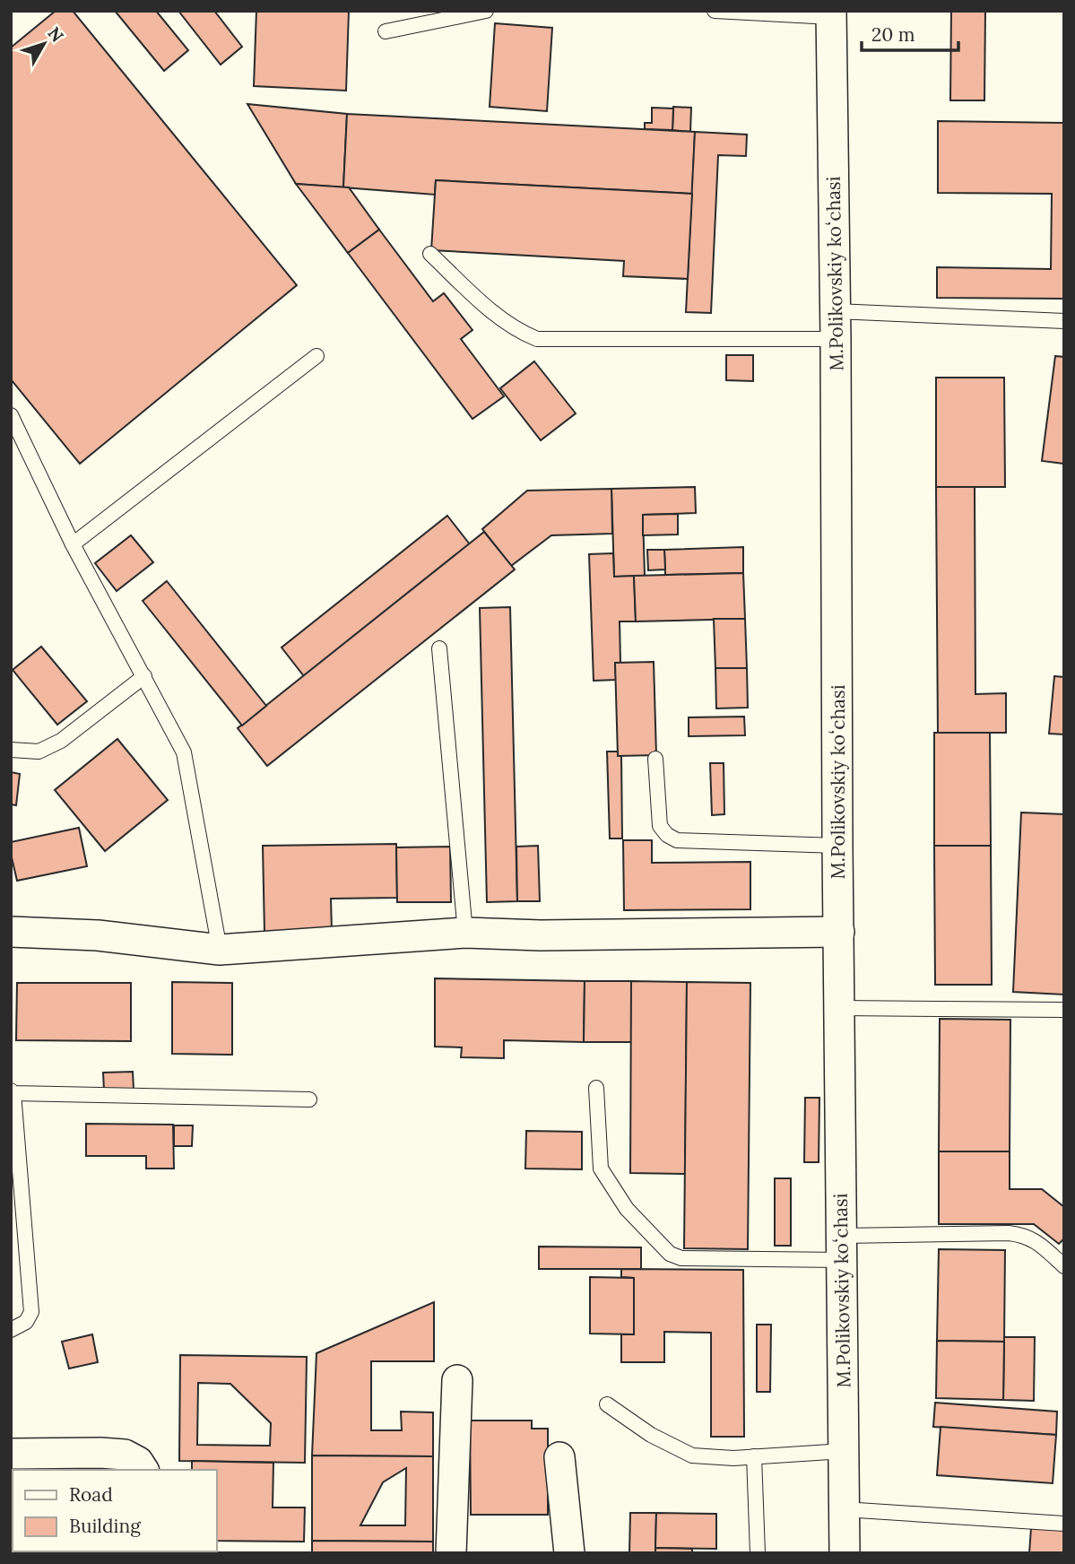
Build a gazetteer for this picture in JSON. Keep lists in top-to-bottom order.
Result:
{
  "streets": {
    "street": ["M.Polikovskiy koʻchasi"]
  },
  "legend": ["Road", "Building"],
  "scale_bar": "20 m",
  "north": "top right"
}
